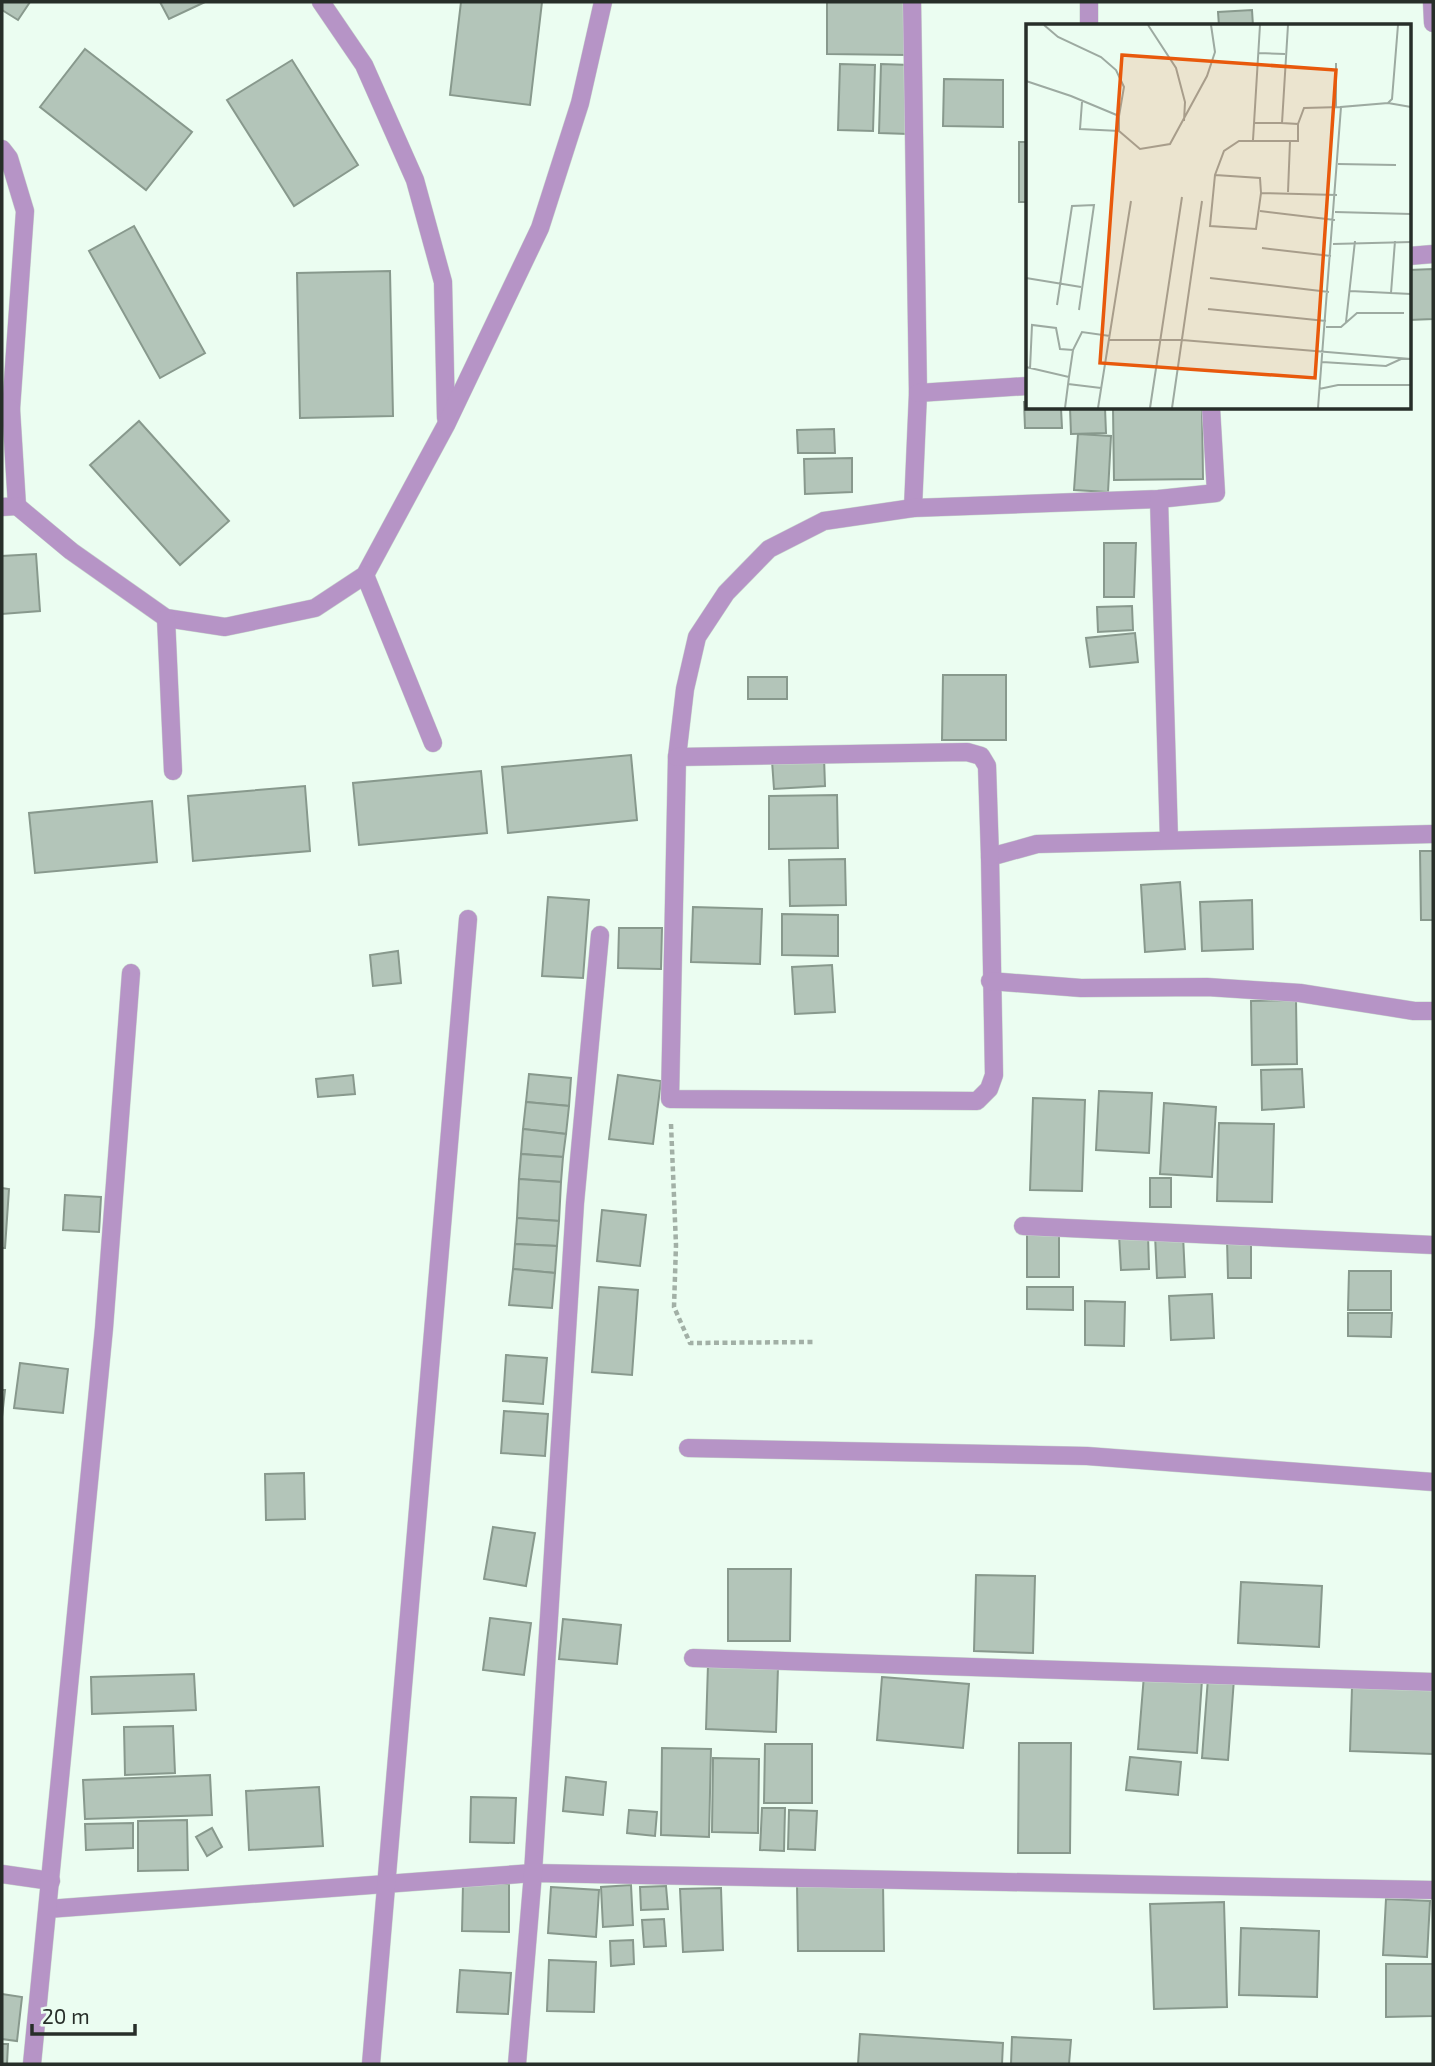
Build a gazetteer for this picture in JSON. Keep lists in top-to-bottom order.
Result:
{
  "scale_bar": "20 m"
}
